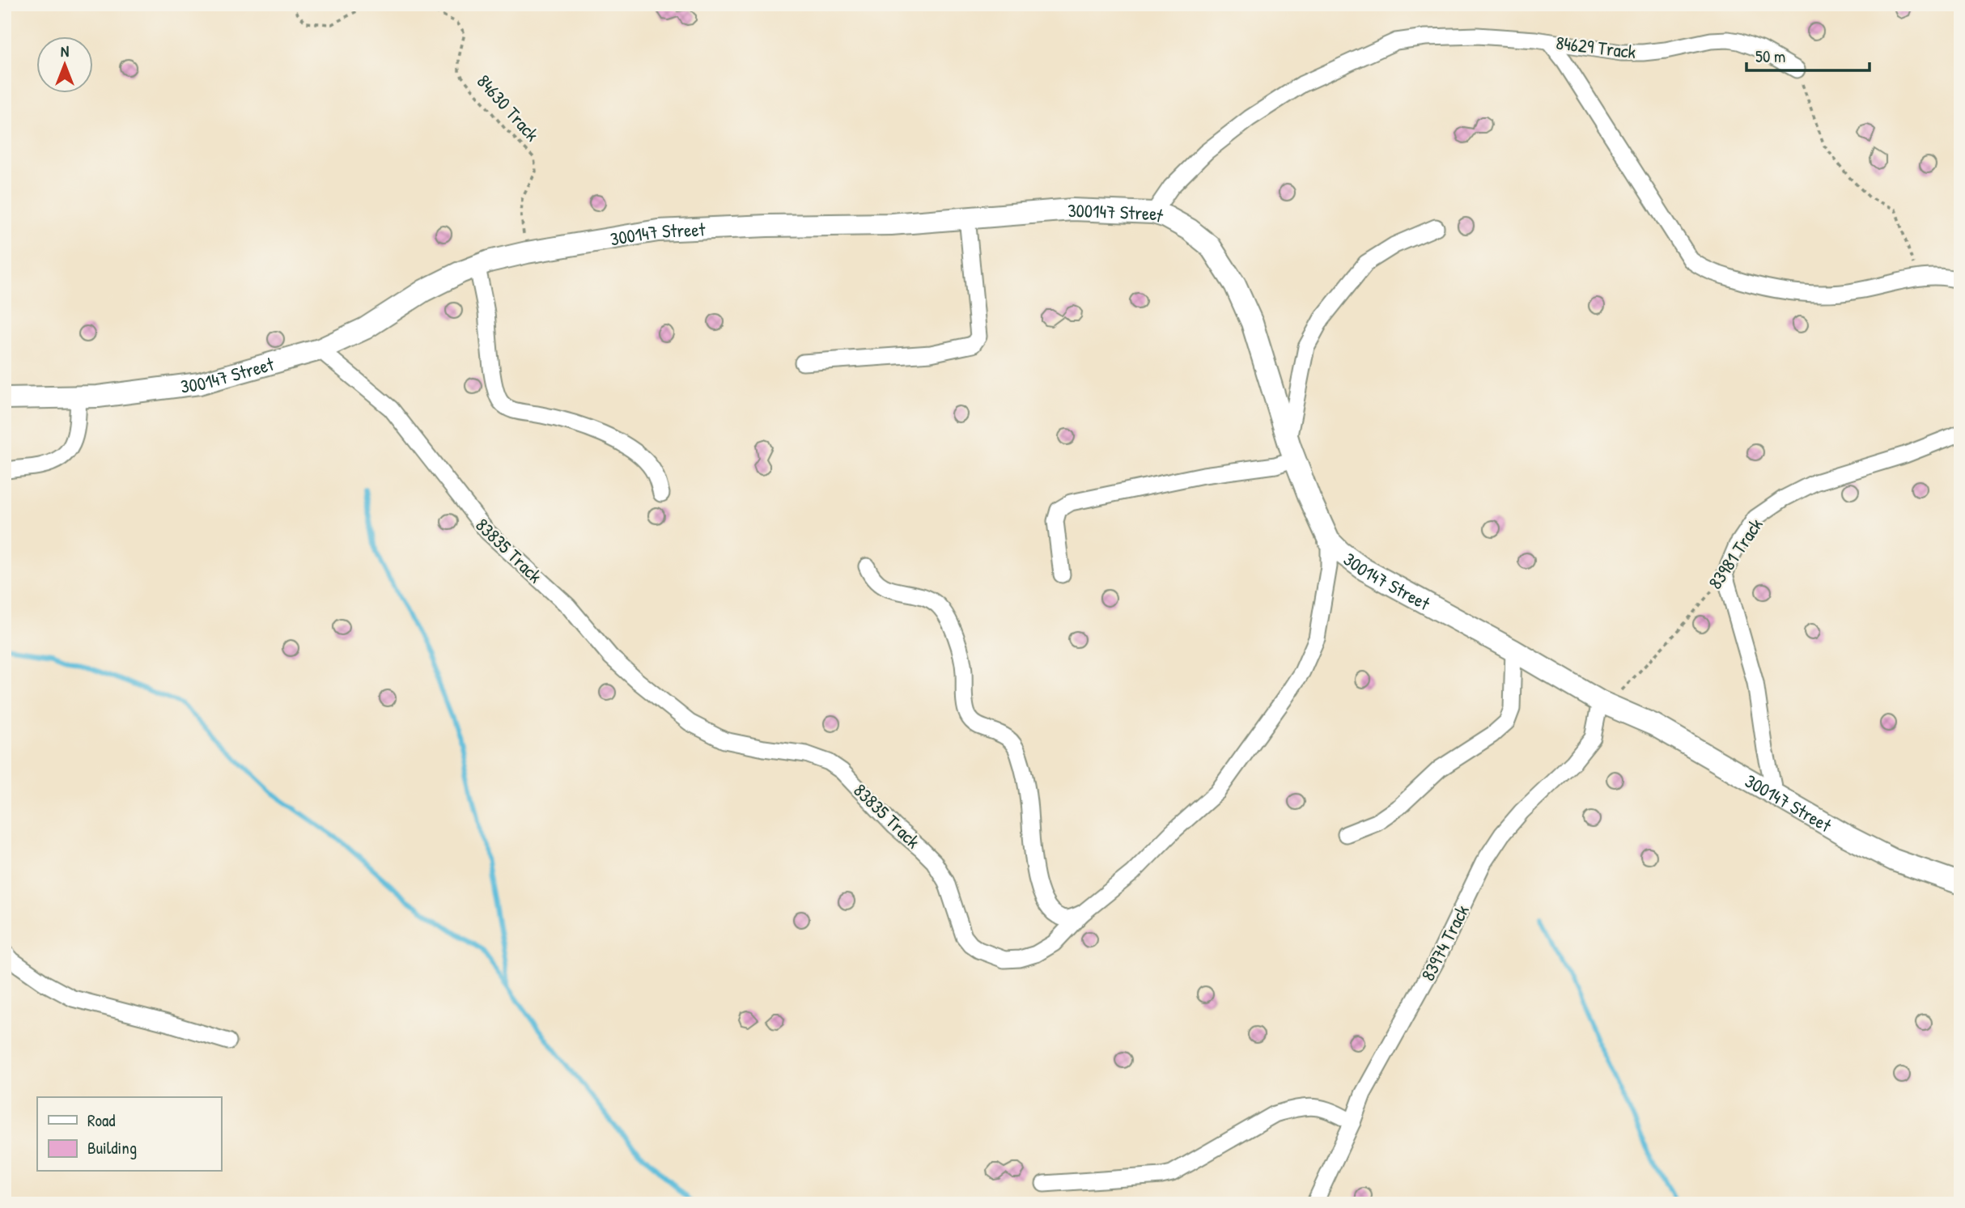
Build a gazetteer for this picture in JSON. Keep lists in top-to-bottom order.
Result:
{
  "streets": {
    "street": [
      "84629 Track",
      "300147 Street",
      "83835 Track",
      "83981 Track",
      "83974 Track"
    ],
    "path": ["84630 Track"]
  },
  "crossings": [
    ["84629 Track", "300147 Street"],
    ["84630 Track", "300147 Street"],
    ["300147 Street", "83835 Track"],
    ["300147 Street", "83981 Track"],
    ["300147 Street", "83974 Track"],
    ["83981 Track", "83974 Track"]
  ],
  "legend": ["Road", "Building"],
  "scale_bar": "50 m",
  "north": "top"
}
